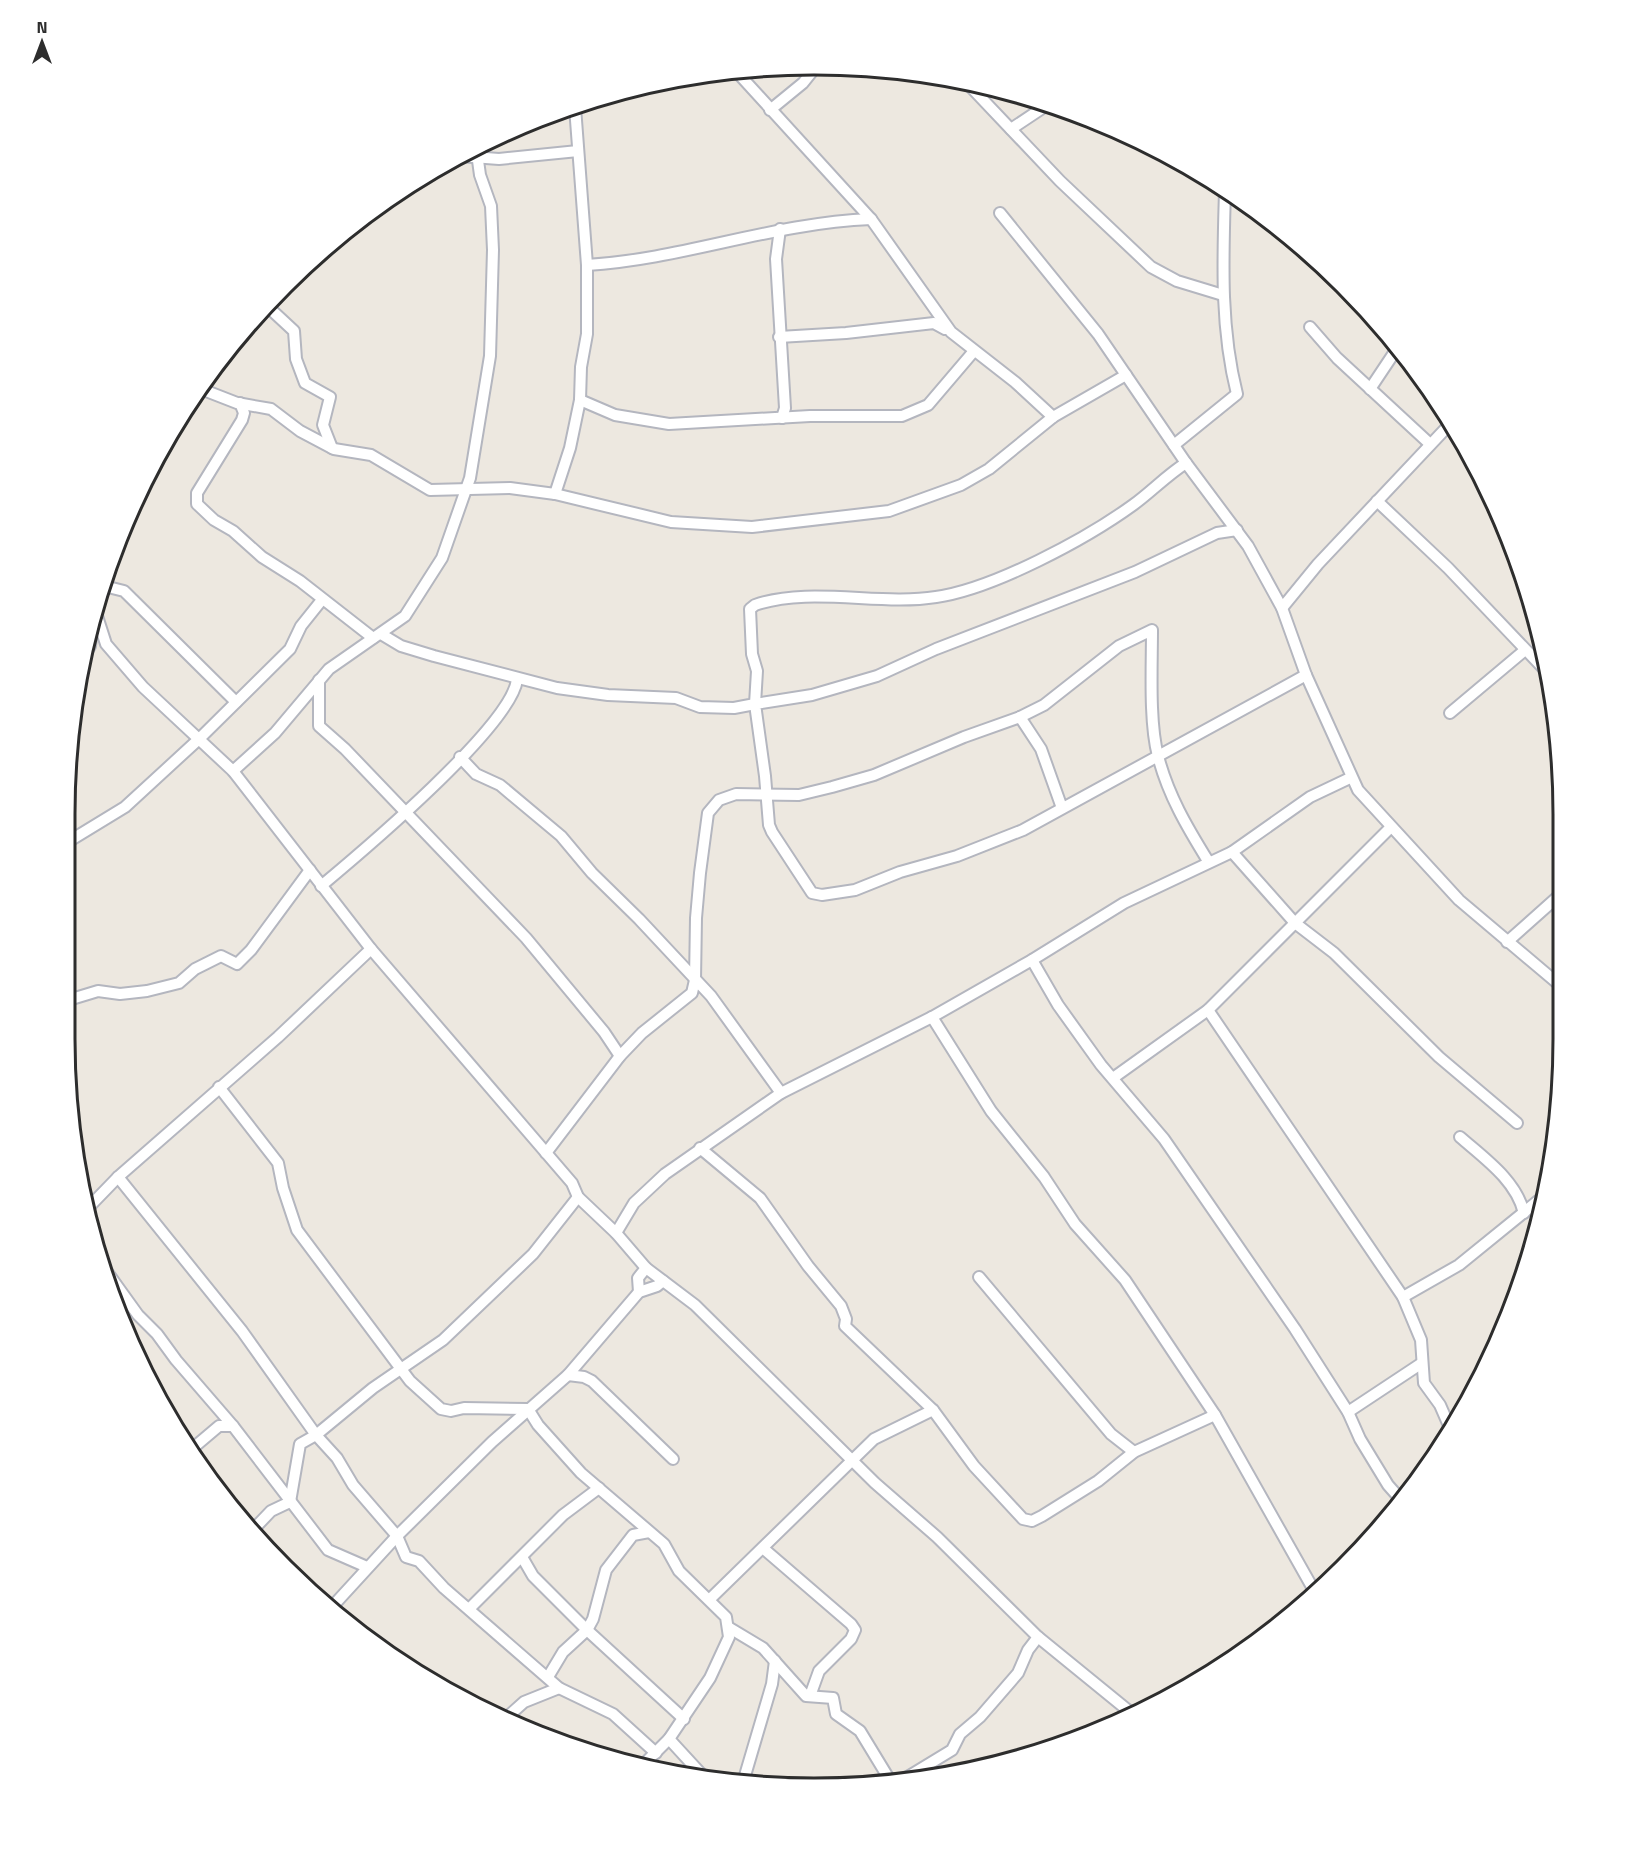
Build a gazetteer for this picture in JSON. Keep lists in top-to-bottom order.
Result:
{
  "north": "top"
}
